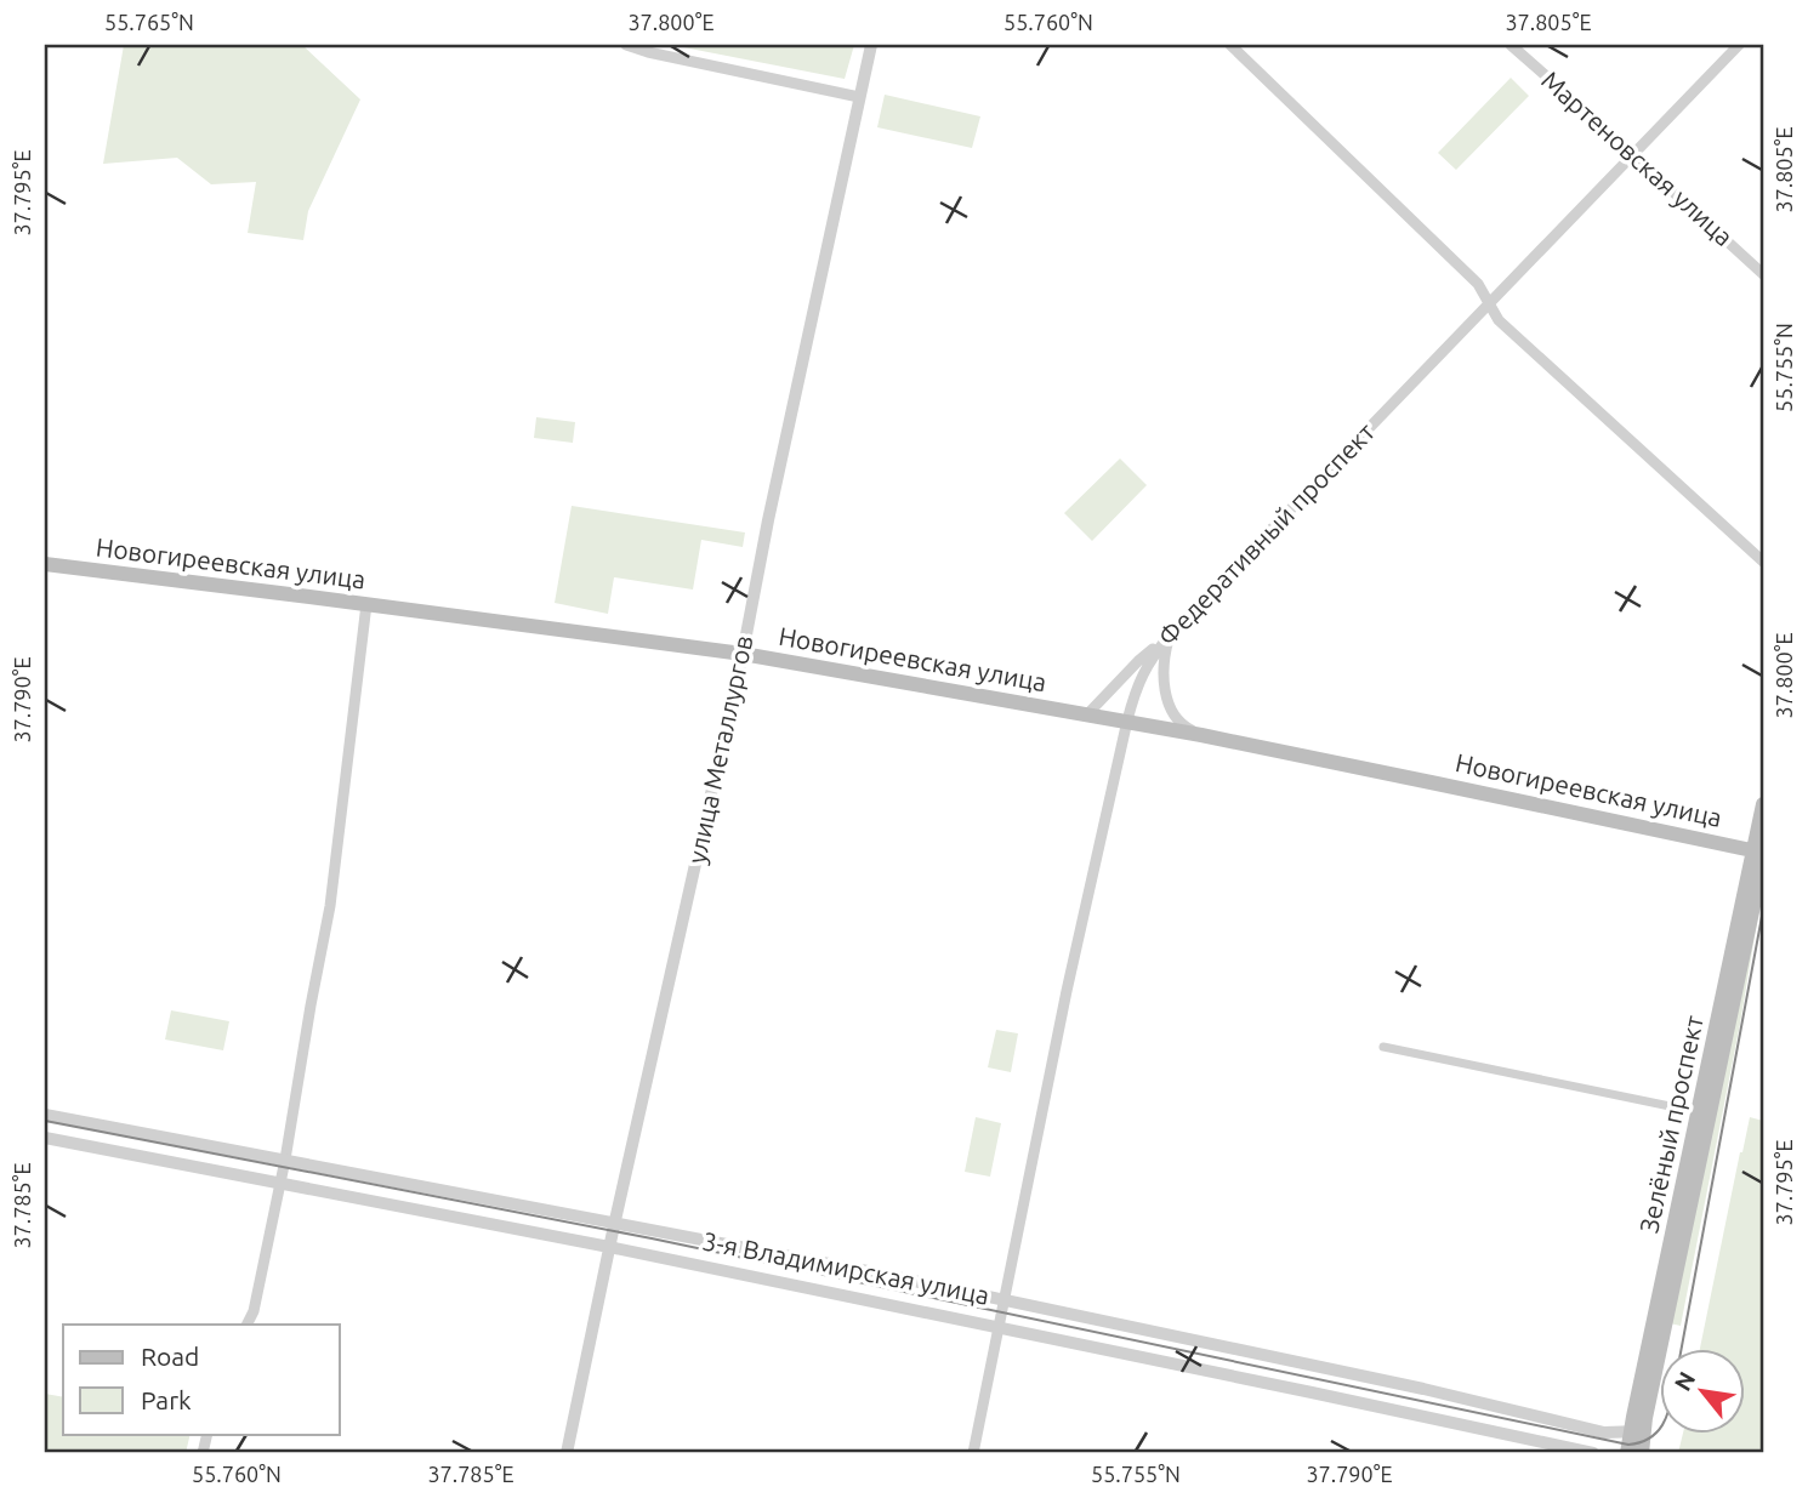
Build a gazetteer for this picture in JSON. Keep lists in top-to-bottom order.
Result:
{
  "streets": {
    "main road": ["Новогиреевская улица", "Зелёный проспект"],
    "street": [
      "Мартеновская улица",
      "Федеративный проспект",
      "улица Металлургов",
      "3-я Владимирская улица"
    ]
  },
  "crossings": [
    ["Мартеновская улица", "Федеративный проспект"],
    ["Федеративный проспект", "Новогиреевская улица"],
    ["Федеративный проспект", "3-я Владимирская улица"],
    ["Новогиреевская улица", "улица Металлургов"],
    ["Новогиреевская улица", "Зелёный проспект"],
    ["улица Металлургов", "3-я Владимирская улица"],
    ["Зелёный проспект", "3-я Владимирская улица"]
  ],
  "legend": ["Road", "Park"],
  "north": "top left",
  "coordinates": [
    "55.765°N",
    "37.800°E",
    "55.760°N",
    "37.805°E",
    "37.795°E",
    "55.755°N",
    "37.790°E",
    "37.785°E"
  ]
}
